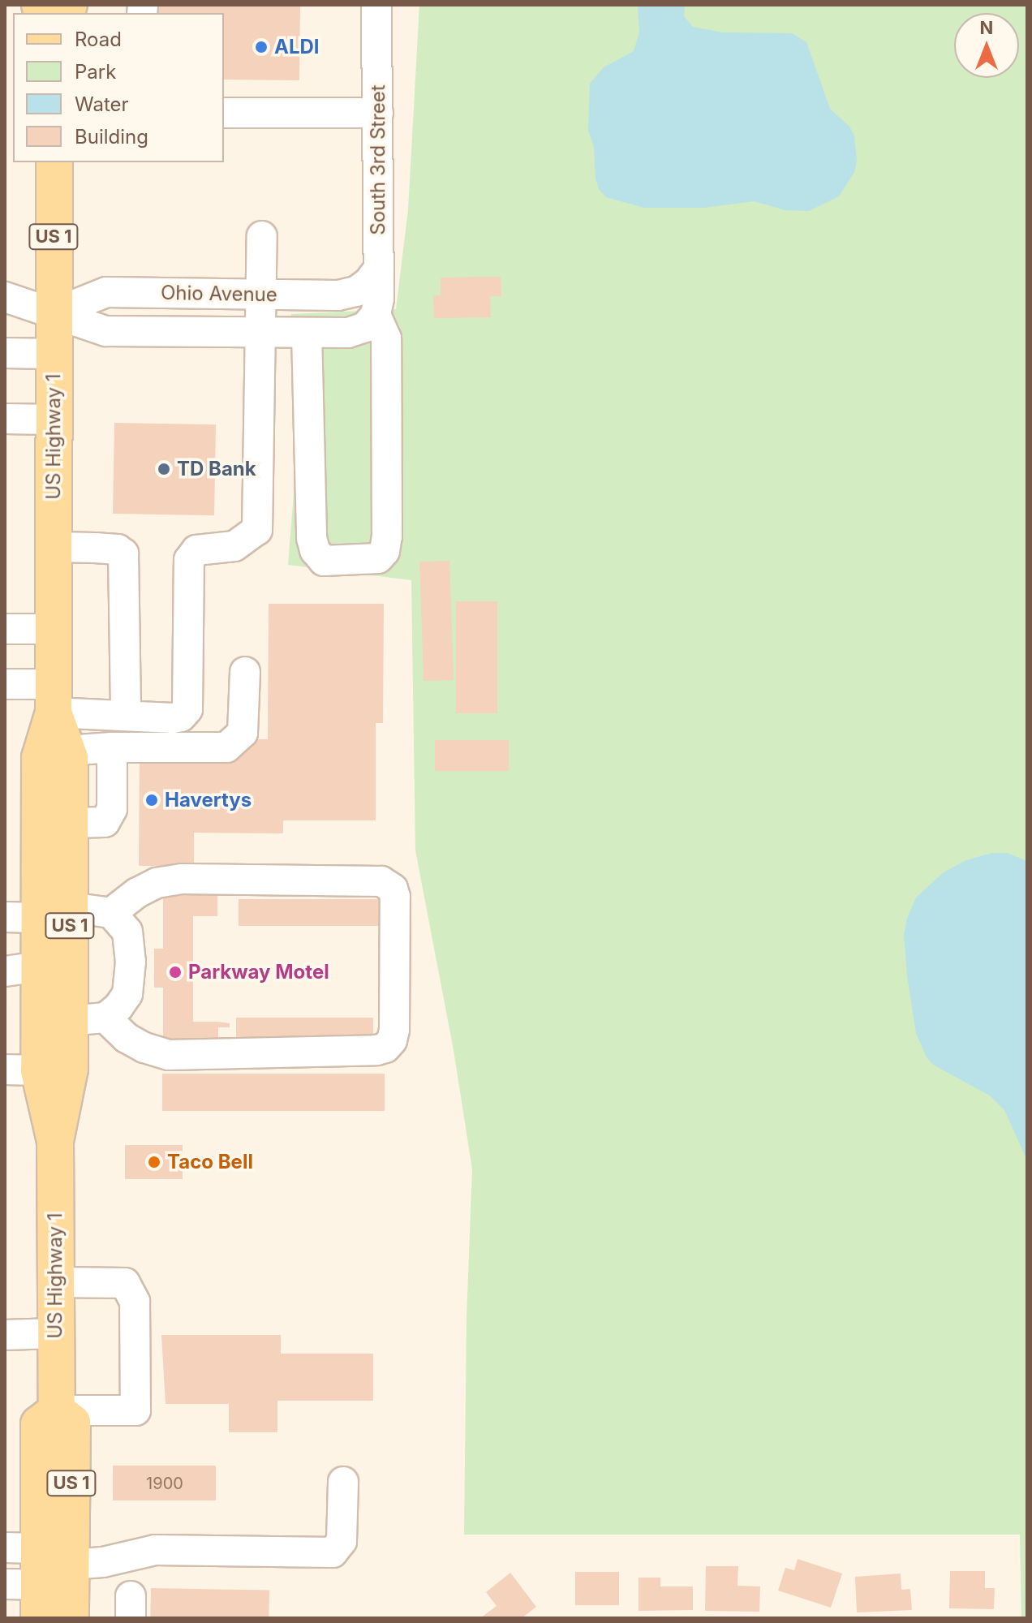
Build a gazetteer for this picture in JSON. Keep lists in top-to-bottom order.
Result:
{
  "streets": {
    "main road": ["US 1", "US Highway 1"],
    "street": ["South 3rd Street", "Ohio Avenue"]
  },
  "crossings": [
    ["South 3rd Street", "Ohio Avenue"],
    ["US 1", "US Highway 1"],
    ["Ohio Avenue", "US Highway 1"]
  ],
  "places": [
    "ALDI",
    "TD Bank",
    "Havertys",
    "Parkway Motel",
    "Taco Bell"
  ],
  "house_numbers": ["1900"],
  "legend": [
    "Road",
    "Park",
    "Water",
    "Building"
  ],
  "north": "top"
}
